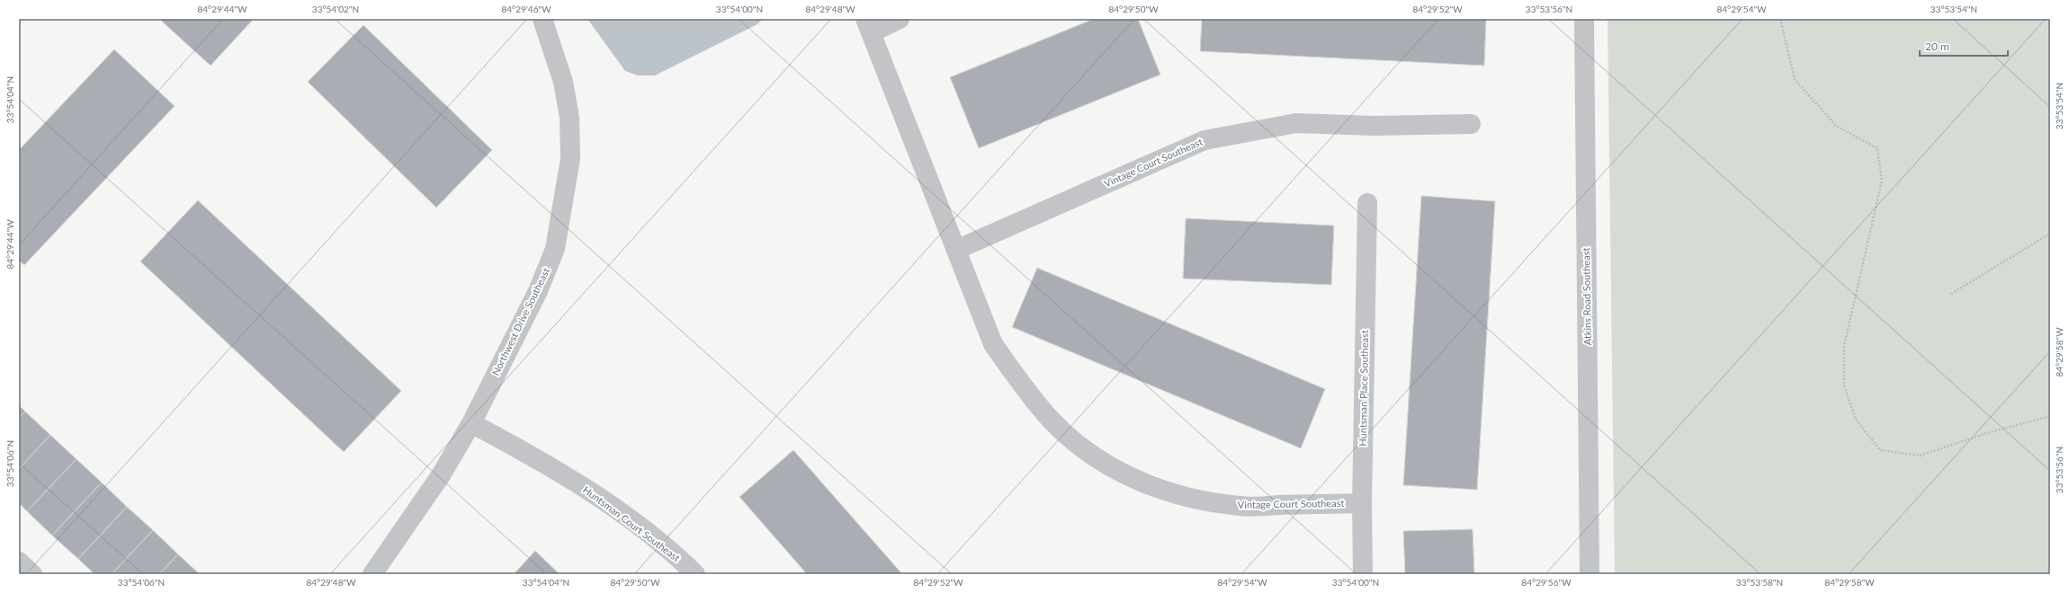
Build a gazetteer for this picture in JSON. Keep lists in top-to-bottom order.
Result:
{
  "streets": {
    "street": [
      "Vintage Court Southeast",
      "Atkins Road Southeast",
      "Northwest Drive Southeast",
      "Huntsman Place Southeast",
      "Huntsman Court Southeast"
    ]
  },
  "crossings": [
    ["Vintage Court Southeast", "Huntsman Place Southeast"],
    ["Northwest Drive Southeast", "Huntsman Court Southeast"]
  ],
  "scale_bar": "20 m",
  "coordinates": [
    "84°29'44\"W",
    "33°54'02\"N",
    "84°29'46\"W",
    "33°54'00\"N",
    "84°29'48\"W",
    "84°29'50\"W",
    "84°29'52\"W",
    "33°53'56\"N",
    "84°29'54\"W",
    "33°53'54\"N",
    "33°54'04\"N",
    "84°29'58\"W",
    "33°54'06\"N",
    "84°29'56\"W",
    "33°53'58\"N"
  ]
}
